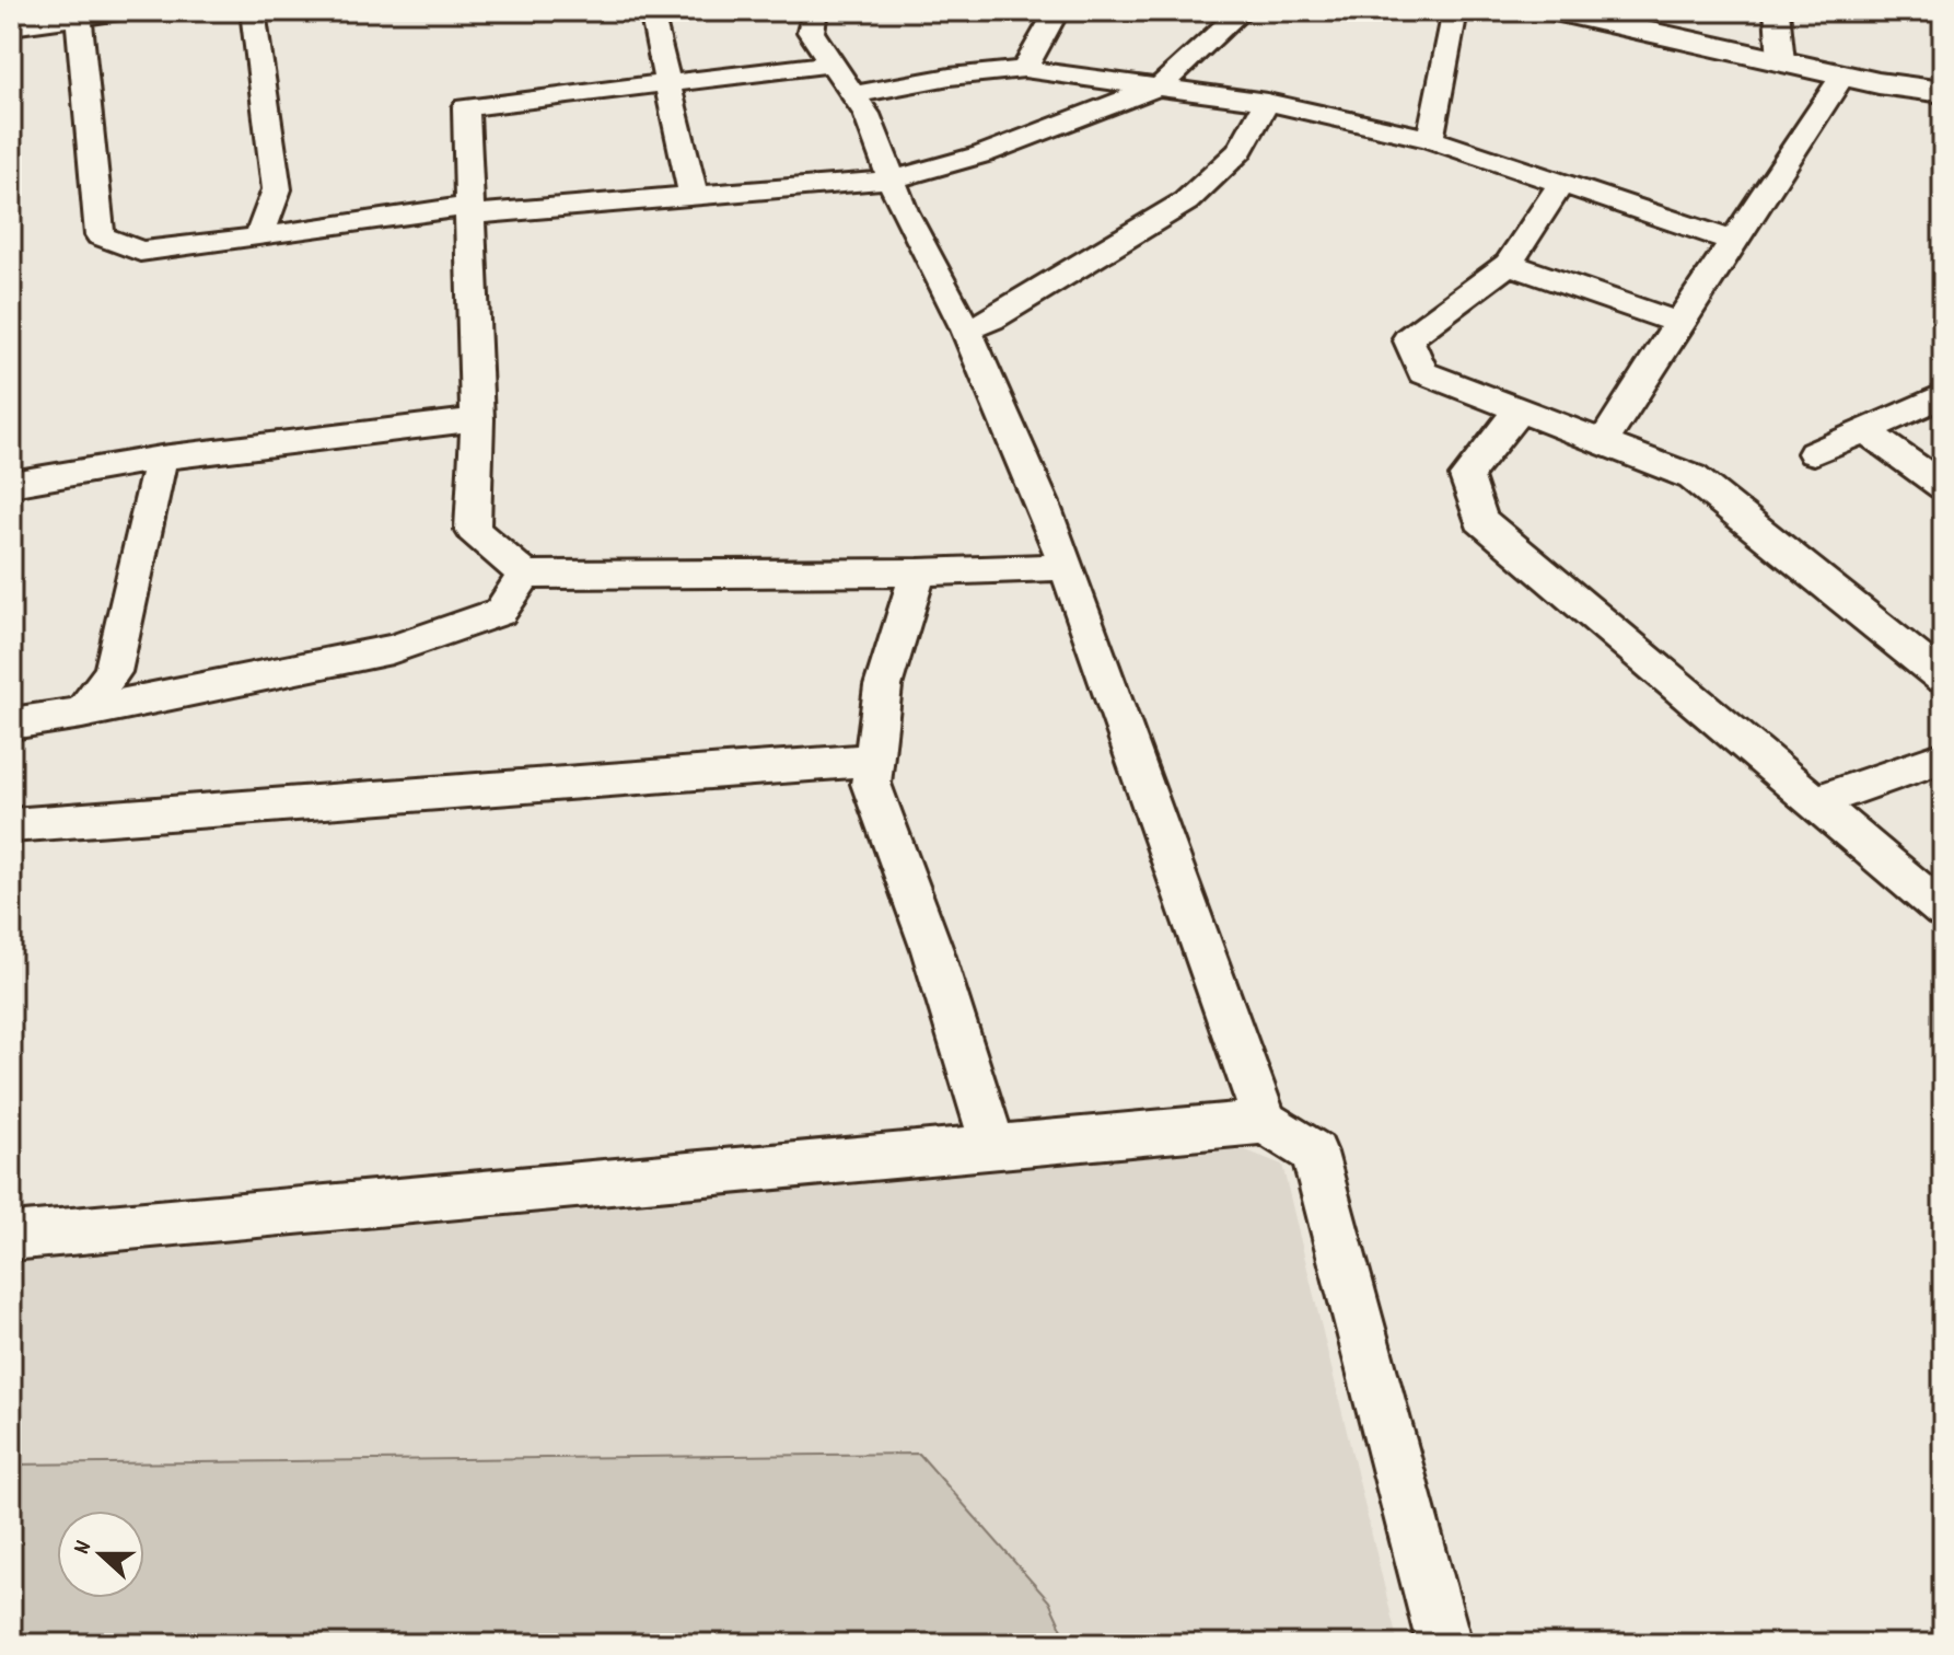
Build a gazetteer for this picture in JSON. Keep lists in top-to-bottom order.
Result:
{
  "north": "left"
}
